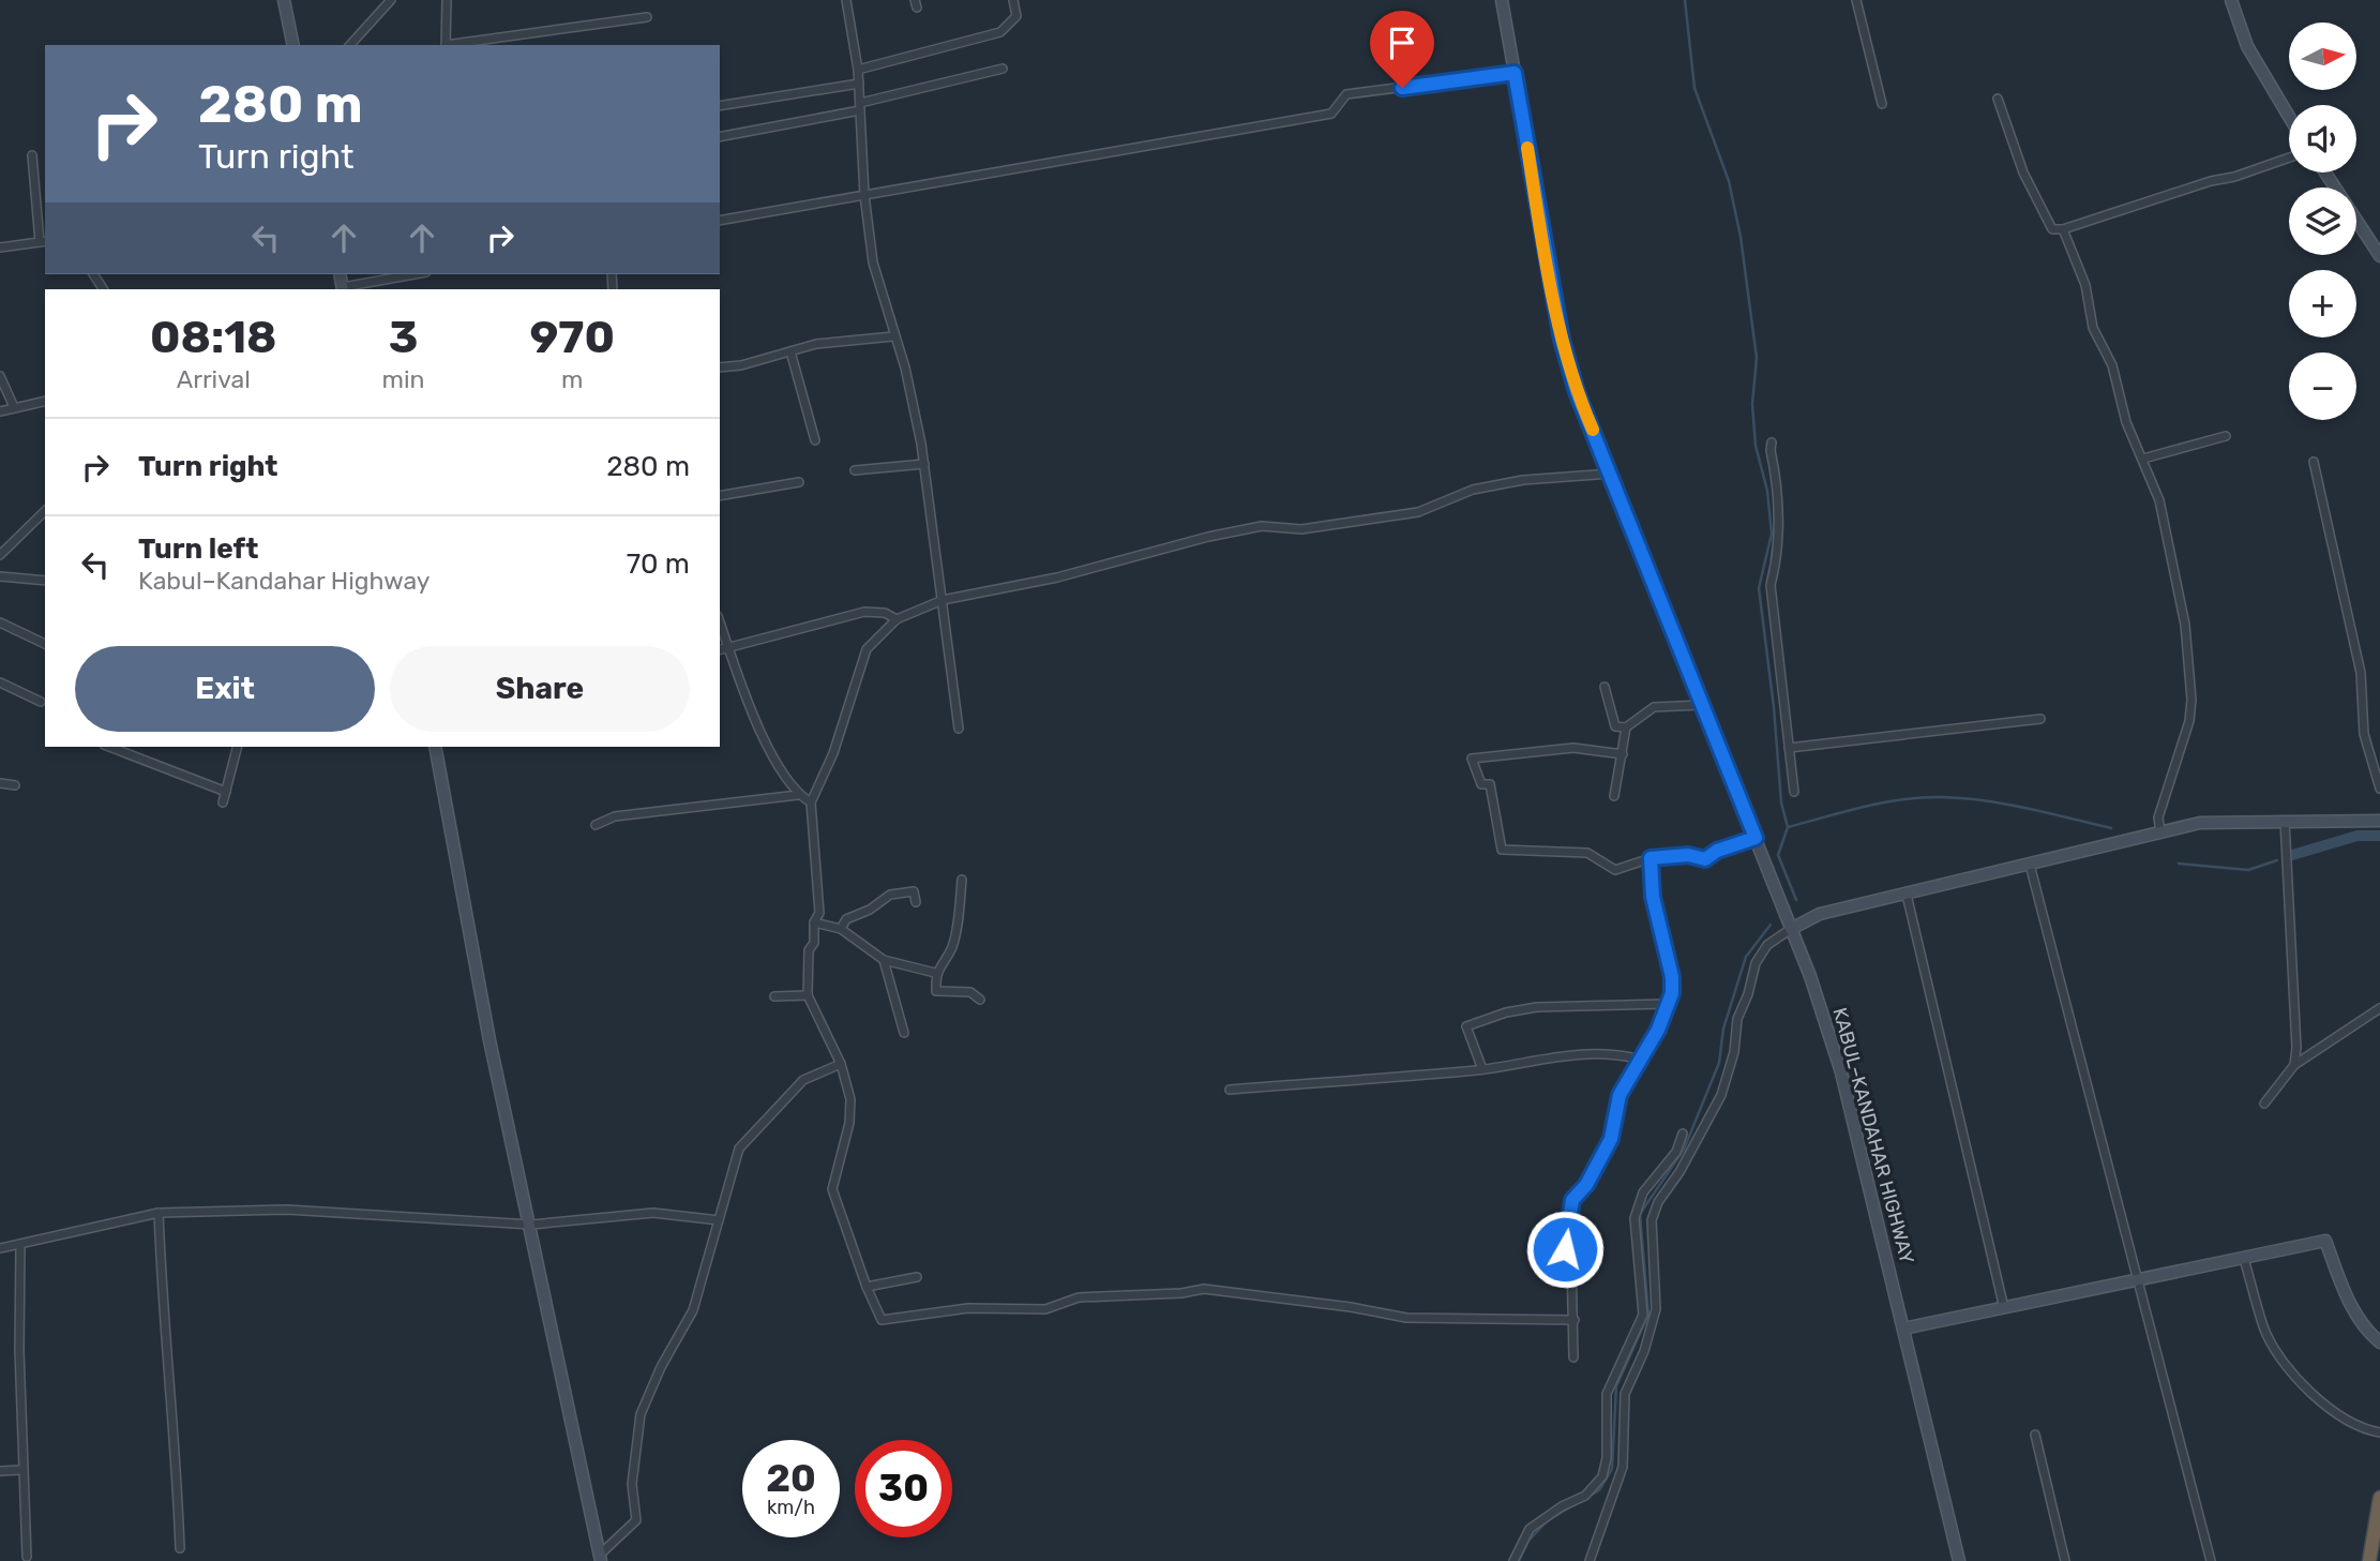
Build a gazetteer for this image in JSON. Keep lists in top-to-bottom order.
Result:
{
  "streets": {
    "main road": ["KABUL–KANDAHAR HIGHWAY"]
  },
  "north": "right",
  "page": {
    "map_buttons": ["+", "−"],
    "turn": ["280 m", "Turn right"],
    "eta": [
      "08:18",
      "Arrival",
      "3",
      "min",
      "970",
      "m"
    ],
    "list": [
      {
        "name": "Turn right",
        "value": "280 m"
      },
      {
        "name": "Turn left",
        "note": "Kabul–Kandahar Highway",
        "value": "70 m"
      }
    ],
    "buttons": ["Exit", "Share"],
    "speed": "20 km/h",
    "limit": "30"
  }
}
